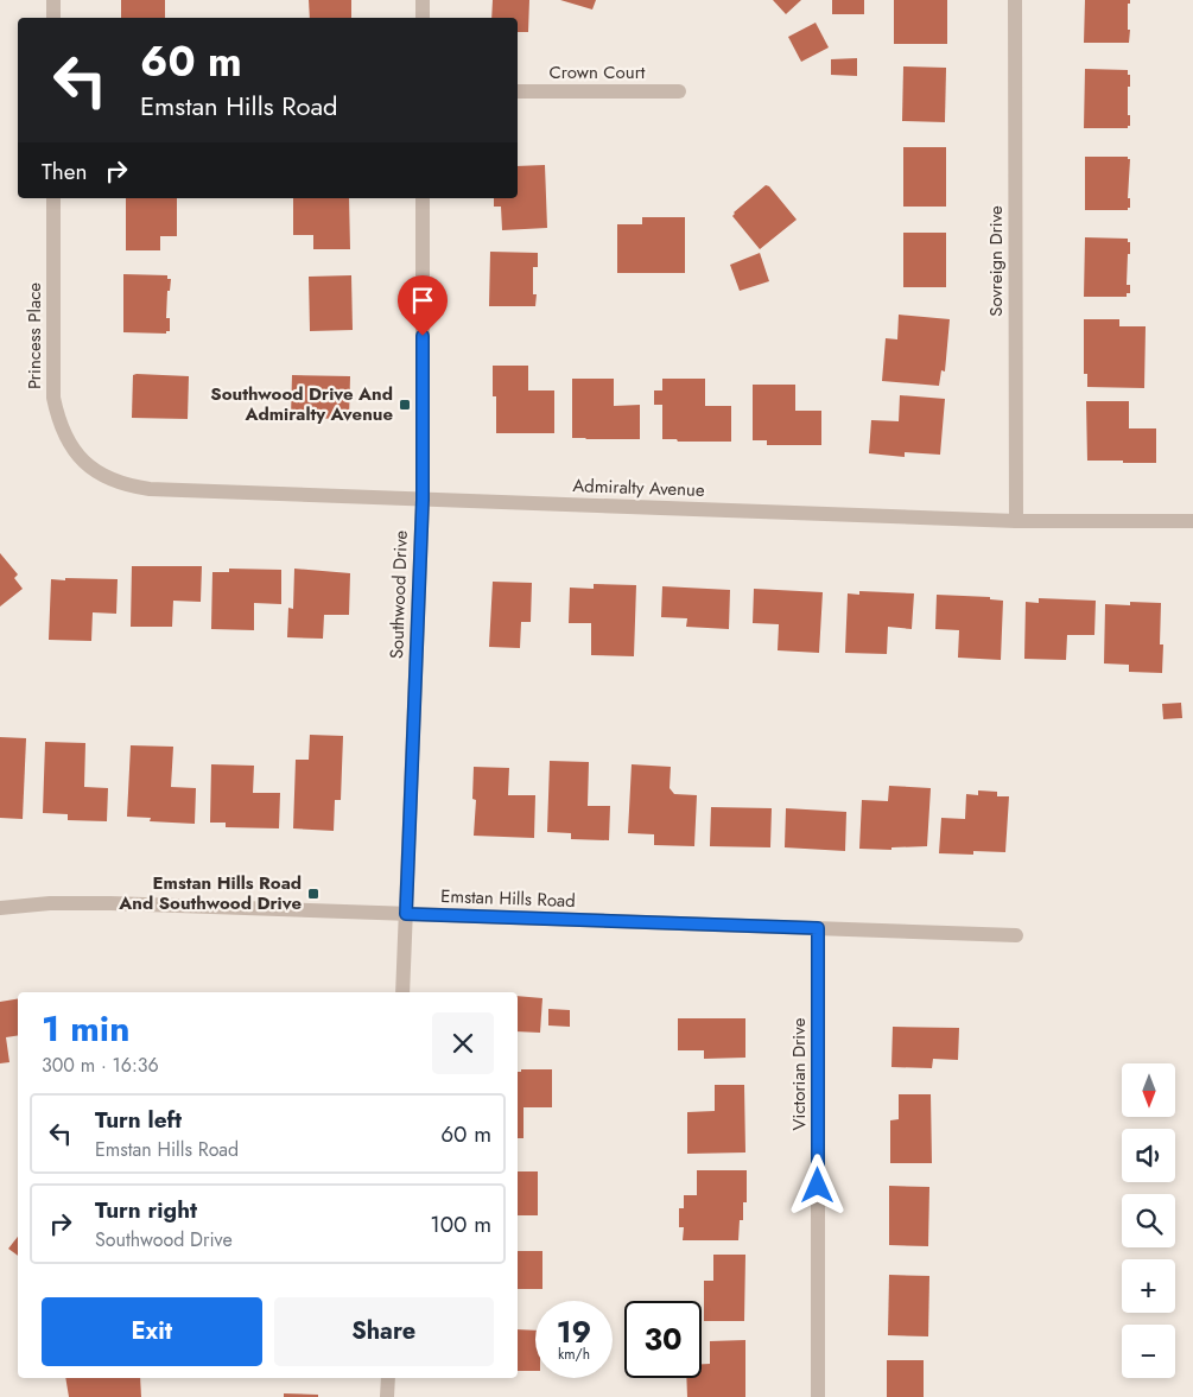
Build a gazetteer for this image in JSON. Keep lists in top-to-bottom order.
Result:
{
  "streets": {
    "street": [
      "Crown Court",
      "Sovreign Drive",
      "Princess Place",
      "Admiralty Avenue",
      "Southwood Drive",
      "Emstan Hills Road",
      "Victorian Drive"
    ]
  },
  "crossings": [
    ["Sovreign Drive", "Admiralty Avenue"],
    ["Princess Place", "Admiralty Avenue"],
    ["Admiralty Avenue", "Southwood Drive"],
    ["Southwood Drive", "Emstan Hills Road"],
    ["Emstan Hills Road", "Victorian Drive"]
  ],
  "places": {
    "transit": ["Southwood Drive And Admiralty Avenue", "Emstan Hills Road And Southwood Drive"]
  },
  "north": "bottom",
  "page": {
    "turn": ["60 m", "Emstan Hills Road"],
    "then": "Then",
    "heading": ["1 min", "300 m · 16:36"],
    "map_buttons": ["+", "−"],
    "list": [
      {
        "name": "Turn left",
        "note": "Emstan Hills Road",
        "value": "60 m"
      },
      {
        "name": "Turn right",
        "note": "Southwood Drive",
        "value": "100 m"
      }
    ],
    "buttons": ["Exit", "Share"],
    "speed": "19 km/h",
    "limit": "30"
  }
}
